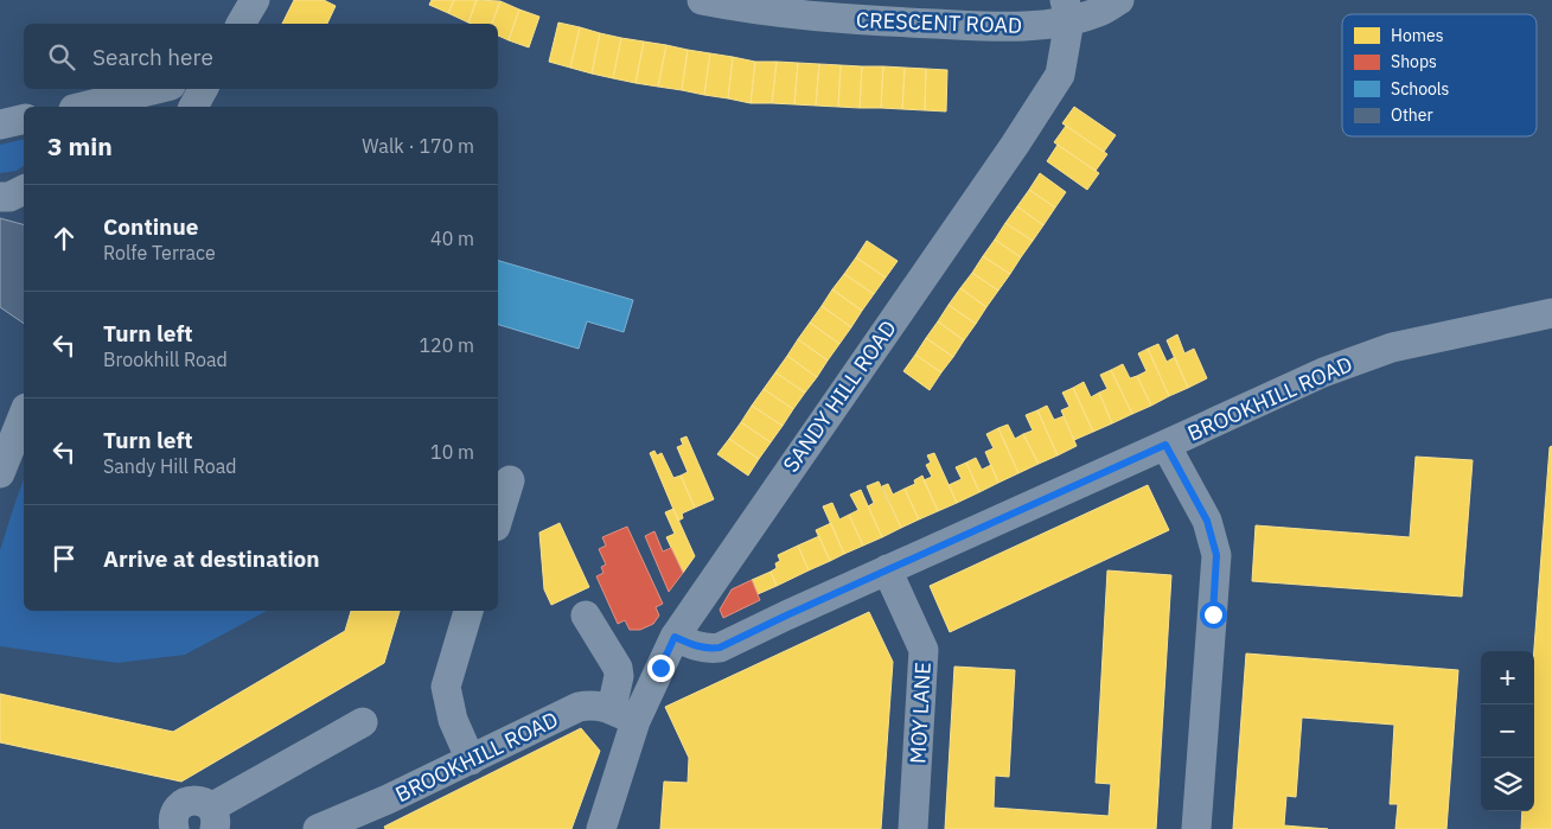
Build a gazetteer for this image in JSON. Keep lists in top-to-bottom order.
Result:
{
  "streets": {
    "street": [
      "CRESCENT ROAD",
      "SANDY HILL ROAD",
      "BROOKHILL ROAD",
      "MOY LANE"
    ]
  },
  "crossings": [
    ["CRESCENT ROAD", "SANDY HILL ROAD"],
    ["SANDY HILL ROAD", "BROOKHILL ROAD"],
    ["BROOKHILL ROAD", "MOY LANE"]
  ],
  "legend": [
    "Homes",
    "Shops",
    "Schools",
    "Other"
  ],
  "page": {
    "search": "Search here",
    "heading": ["3 min", "Walk · 170 m"],
    "list": [
      ["Continue", "Rolfe Terrace", "40 m"],
      ["Turn left", "Brookhill Road", "120 m"],
      ["Turn left", "Sandy Hill Road", "10 m"],
      "Arrive at destination"
    ],
    "map_buttons": ["+", "−"]
  }
}
